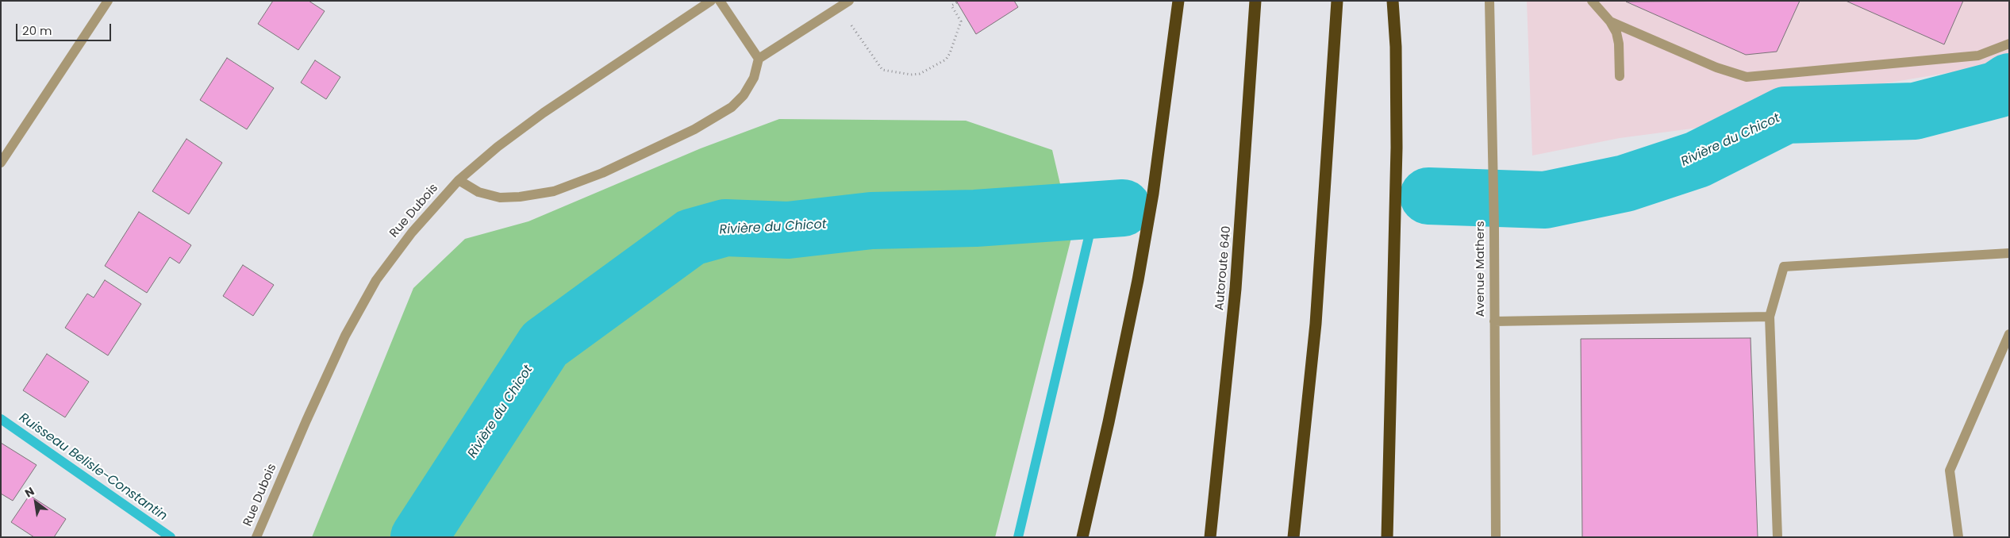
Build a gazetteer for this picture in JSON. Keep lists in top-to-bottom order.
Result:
{
  "streets": {
    "highway": ["Autoroute 640"],
    "street": ["Rue Dubois", "Avenue Mathers"]
  },
  "water": ["Rivière du Chicot", "Ruisseau Belisle-Constantin"],
  "scale_bar": "20 m",
  "north": "top left"
}
